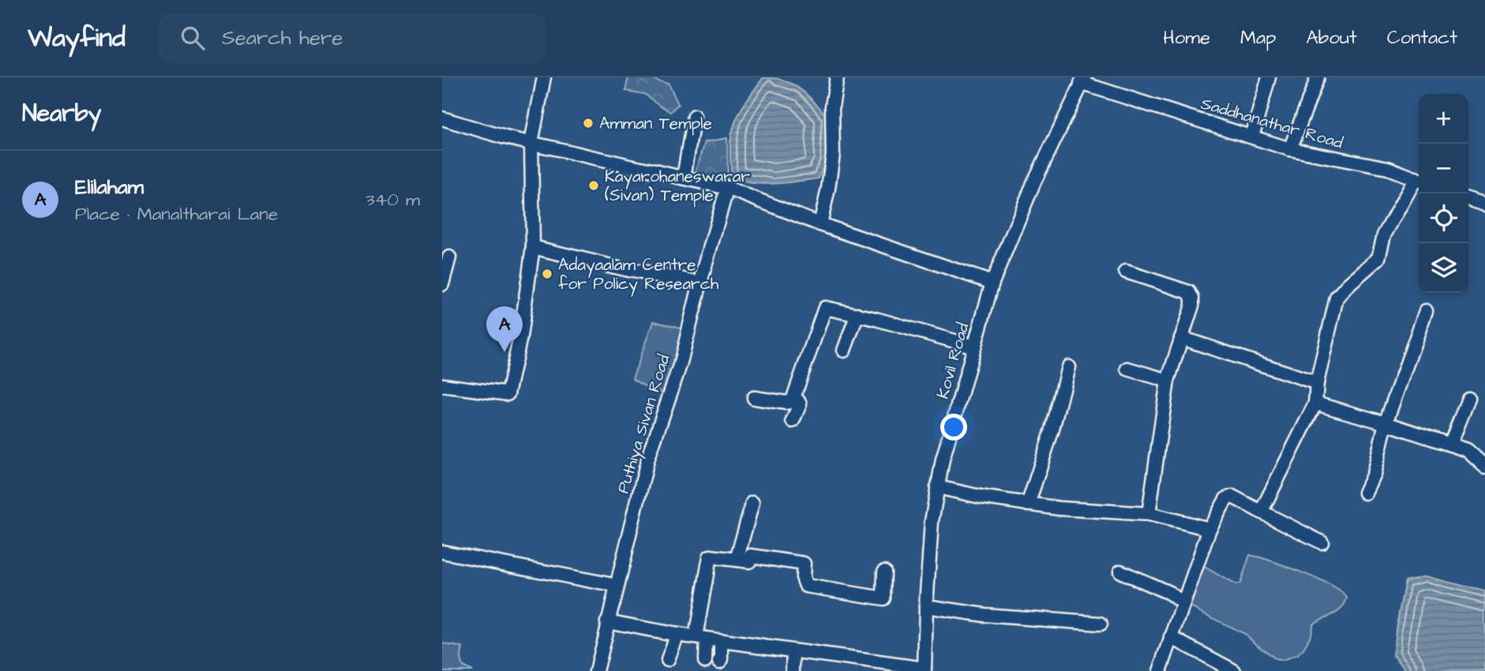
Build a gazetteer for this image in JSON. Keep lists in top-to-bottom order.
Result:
{
  "streets": {
    "street": ["Saddhanathar Road", "Kovil Road", "Puthiya Sivan Road"]
  },
  "crossings": [
    ["Saddhanathar Road", "Kovil Road"]
  ],
  "places": ["Amman Temple", "Kayarohaneswarar (Sivan) Temple", "Adayaalam Centre for Policy Research"],
  "page": {
    "header": "Wayfind",
    "search": "Search here",
    "nav": [
      "Home",
      "Map",
      "About",
      "Contact"
    ],
    "heading": "Nearby",
    "map_buttons": ["+", "−"],
    "list": [
      {
        "mark": "A",
        "name": "Elilaham",
        "note": "Place · Manaltharai Lane",
        "value": "340 m"
      }
    ],
    "pins": "A"
  }
}
